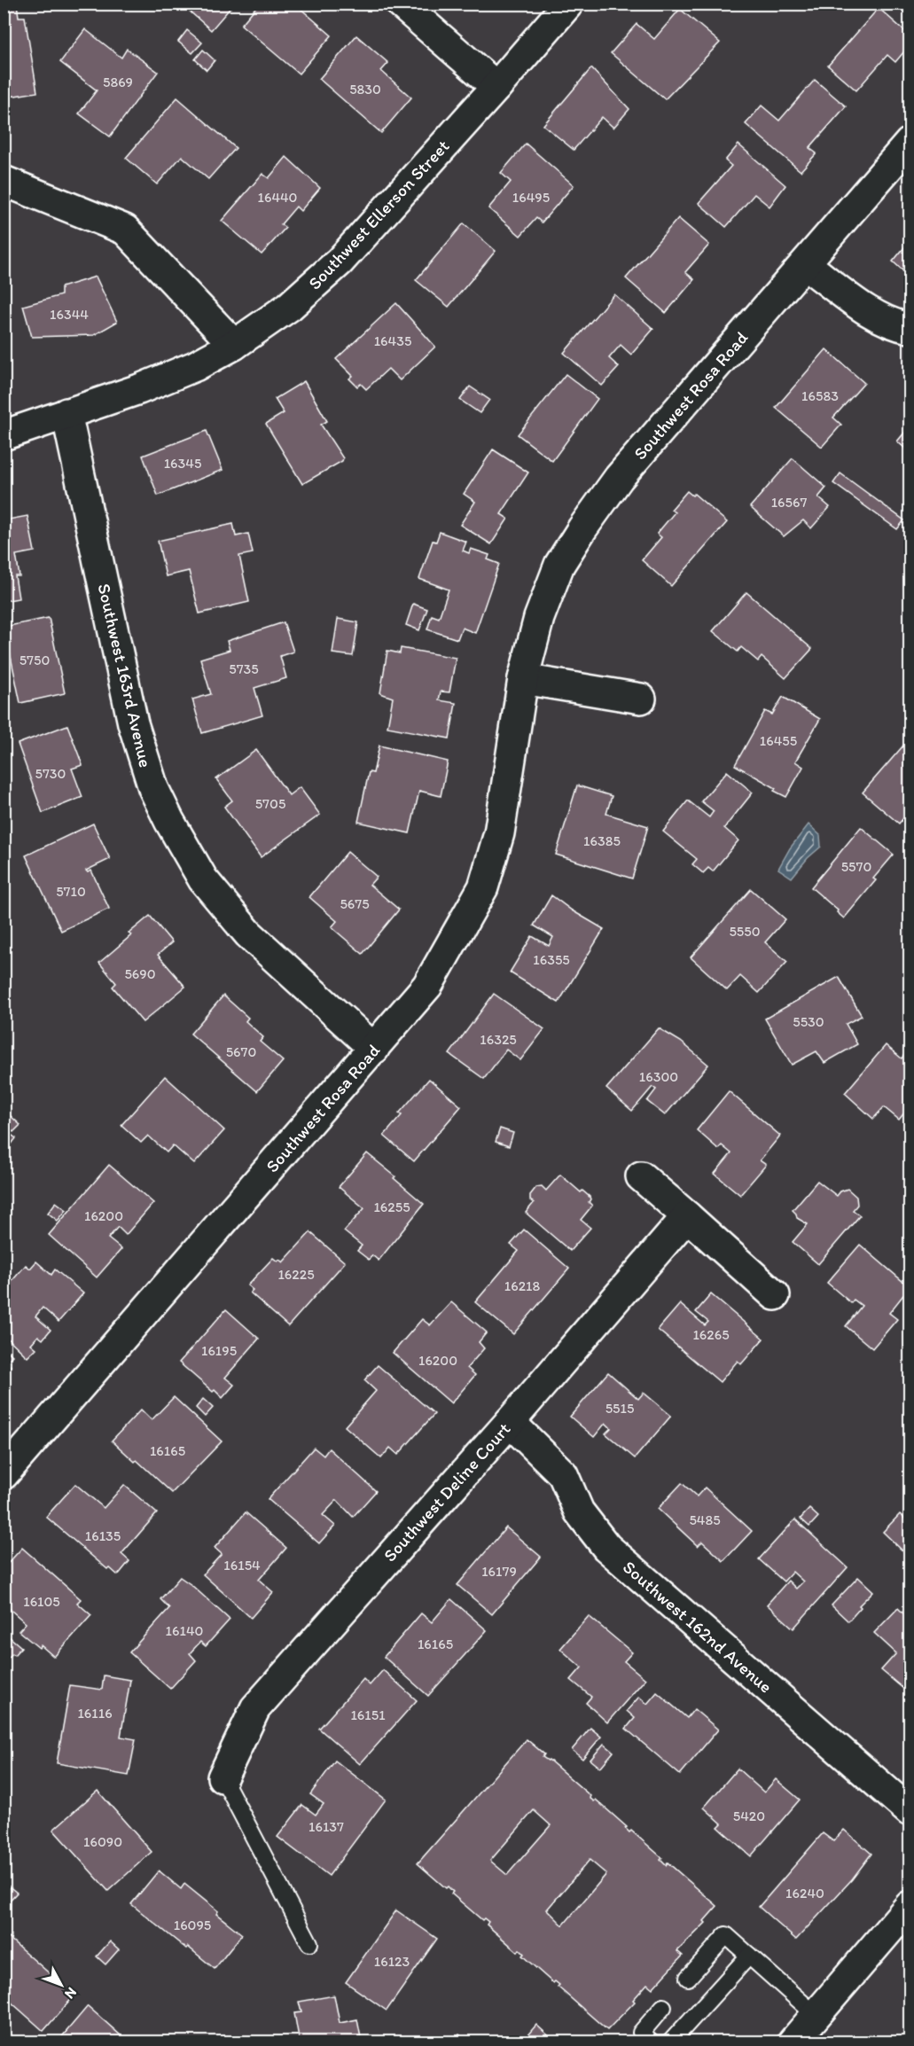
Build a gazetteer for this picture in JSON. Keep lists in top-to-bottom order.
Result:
{
  "streets": {
    "street": [
      "Southwest Ellerson Street",
      "Southwest Rosa Road",
      "Southwest 163rd Avenue",
      "Southwest Deline Court",
      "Southwest 162nd Avenue"
    ]
  },
  "crossings": [
    ["Southwest Ellerson Street", "Southwest 163rd Avenue"],
    ["Southwest Rosa Road", "Southwest 163rd Avenue"],
    ["Southwest Deline Court", "Southwest 162nd Avenue"]
  ],
  "house_numbers": [
    "5869",
    "5830",
    "16440",
    "16495",
    "16344",
    "16435",
    "16583",
    "16345",
    "16567",
    "5750",
    "5735",
    "16455",
    "5730",
    "5705",
    "16385",
    "5570",
    "5710",
    "5675",
    "5550",
    "16355",
    "5690",
    "5530",
    "16325",
    "5670",
    "16300",
    "16255",
    "16200",
    "16225",
    "16218",
    "16265",
    "16195",
    "16200",
    "5515",
    "16165",
    "5485",
    "16135",
    "16154",
    "16179",
    "16105",
    "16140",
    "16165",
    "16116",
    "16151",
    "5420",
    "16137",
    "16090",
    "16240",
    "16095",
    "16123"
  ],
  "north": "bottom right"
}
